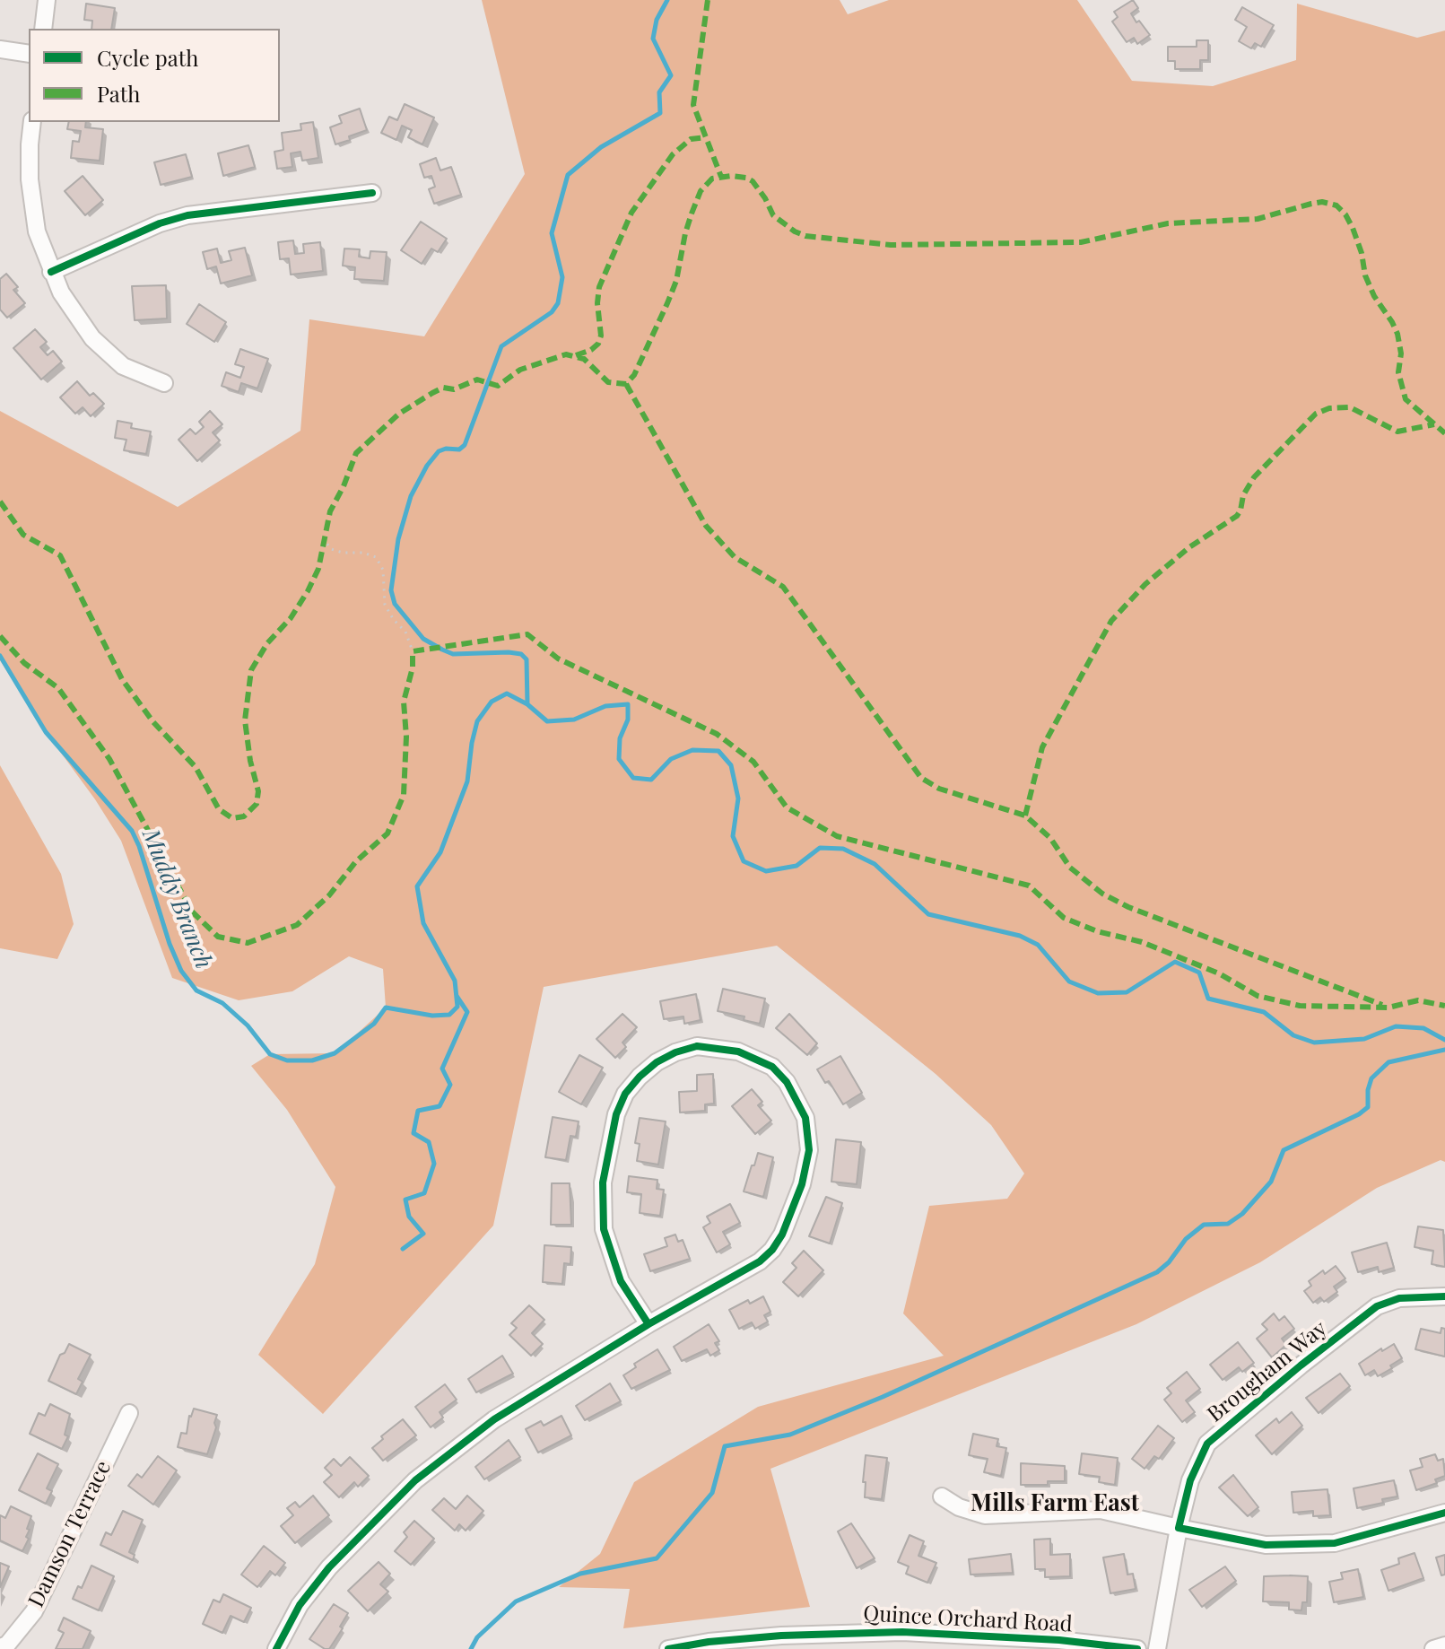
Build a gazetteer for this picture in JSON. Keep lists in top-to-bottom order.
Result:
{
  "streets": {
    "street": ["Brougham Way", "Damson Terrace", "Quince Orchard Road"]
  },
  "districts": ["Mills Farm East"],
  "water": ["Muddy Branch"],
  "legend": ["Cycle path", "Path"]
}
